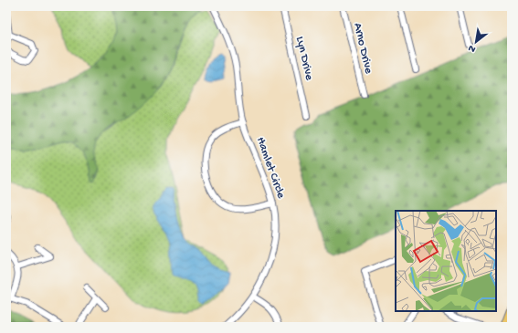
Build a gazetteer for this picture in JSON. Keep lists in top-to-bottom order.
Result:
{
  "streets": {
    "street": ["Arno Drive", "Lyn Drive", "Hamlet Circle"]
  },
  "north": "bottom left"
}
